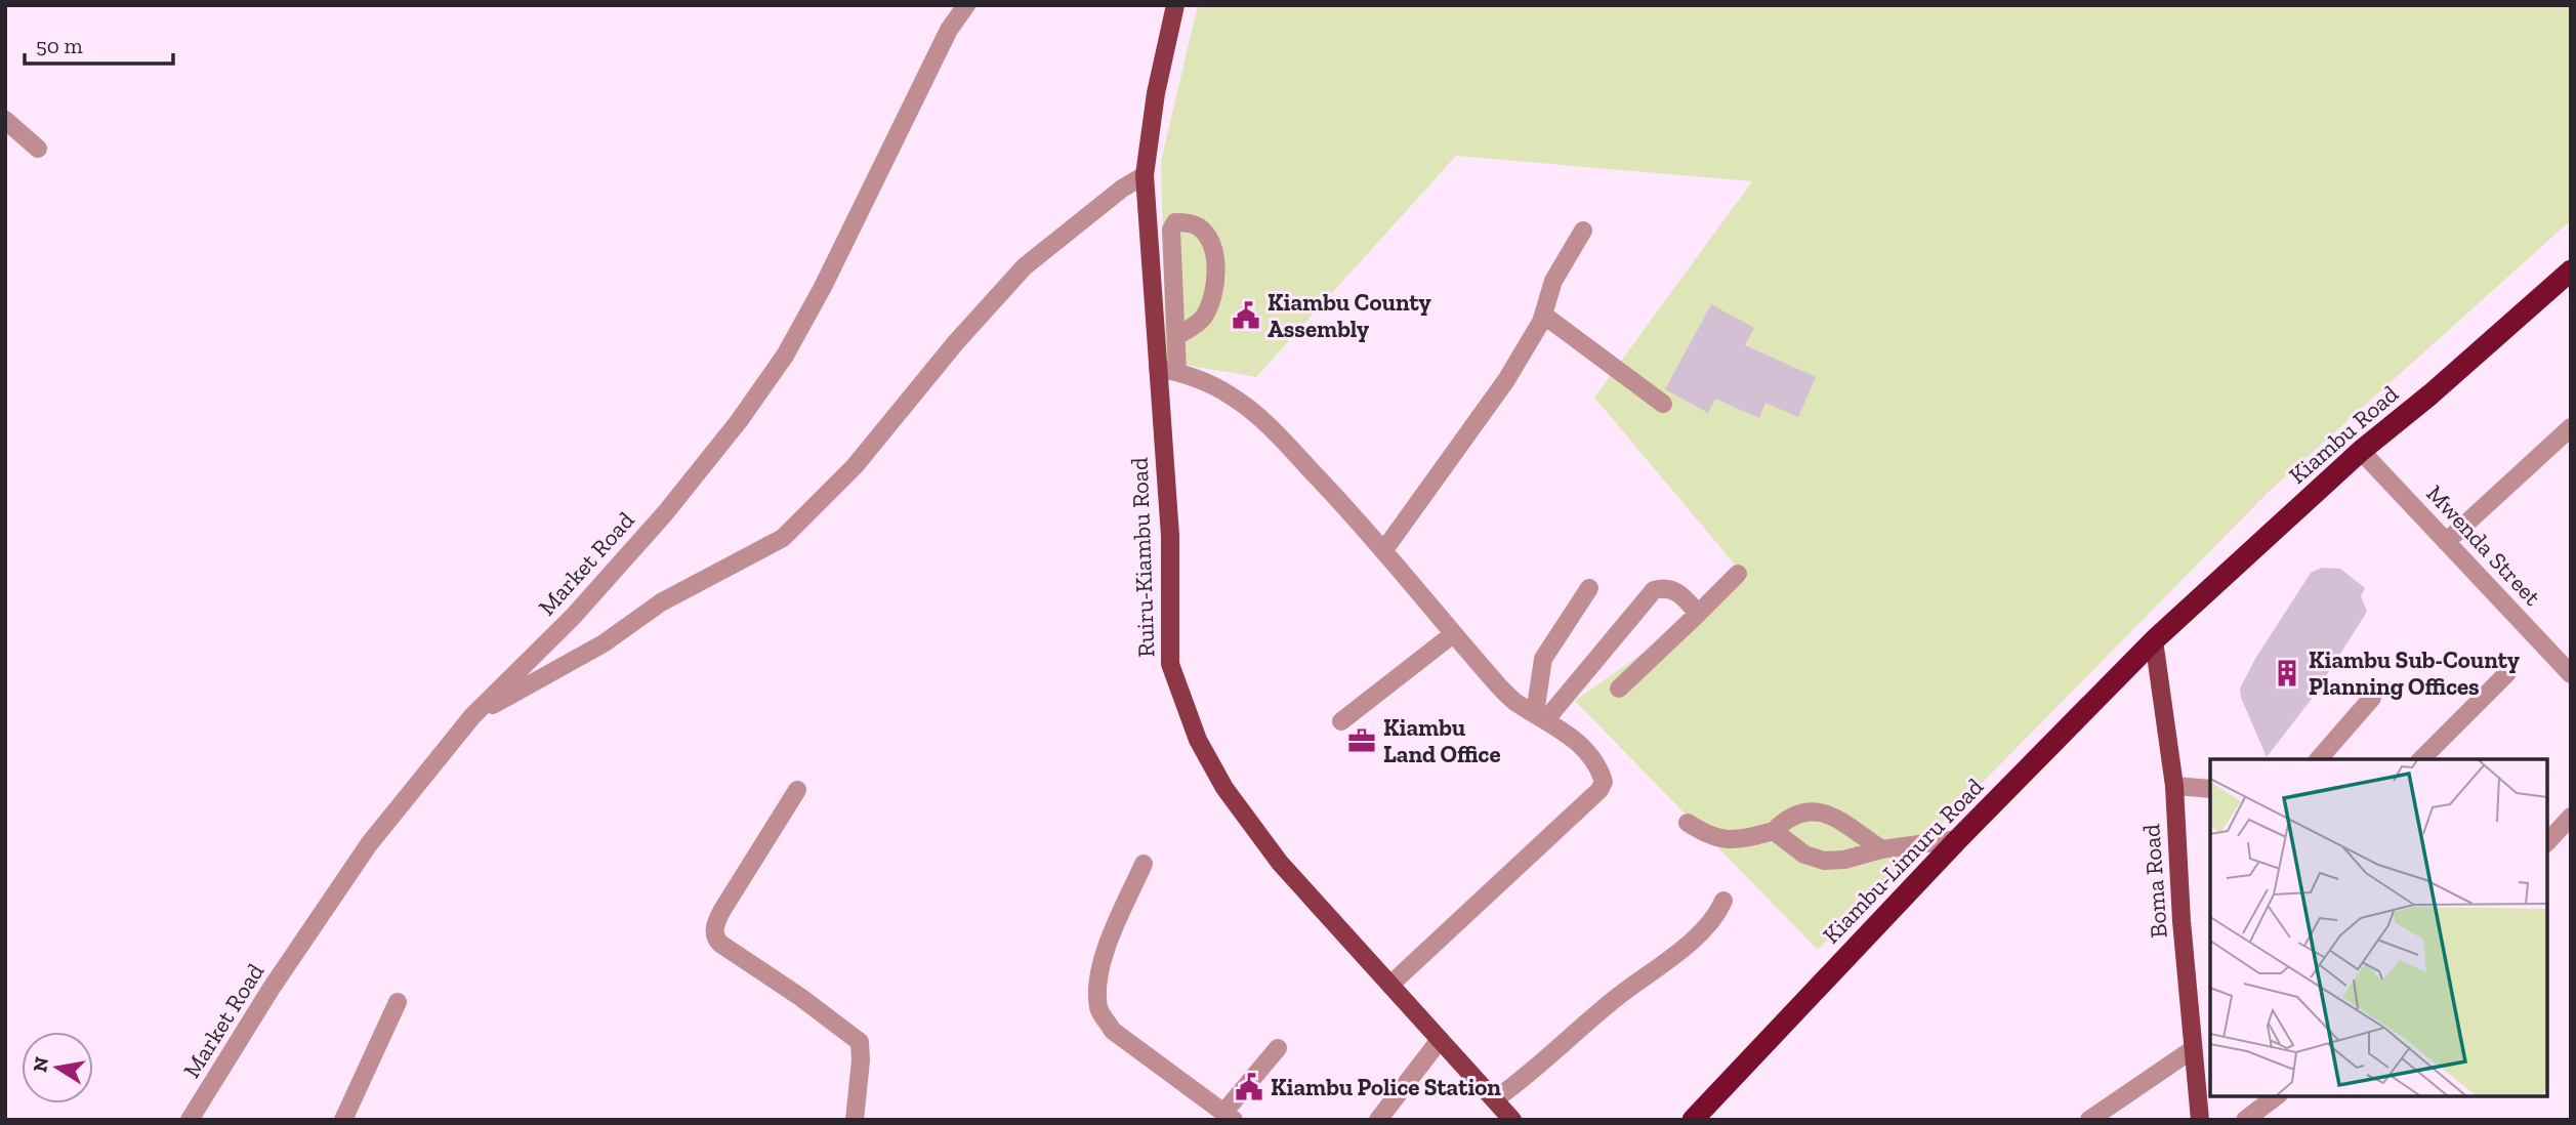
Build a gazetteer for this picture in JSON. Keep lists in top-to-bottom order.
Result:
{
  "streets": {
    "highway": ["Kiambu Road", "Kiambu-Limuru Road"],
    "main road": ["Ruiru-Kiambu Road", "Boma Road"],
    "street": ["Mwenda Street", "Market Road"]
  },
  "crossings": [
    ["Kiambu Road", "Mwenda Street"],
    ["Kiambu Road", "Kiambu-Limuru Road"],
    ["Kiambu Road", "Boma Road"],
    ["Kiambu-Limuru Road", "Boma Road"]
  ],
  "places": {
    "public building": ["Kiambu County Assembly", "Kiambu Police Station"],
    "building": ["Kiambu Sub-County Planning Offices"],
    "office": ["Kiambu Land Office"]
  },
  "scale_bar": "50 m",
  "north": "left"
}
